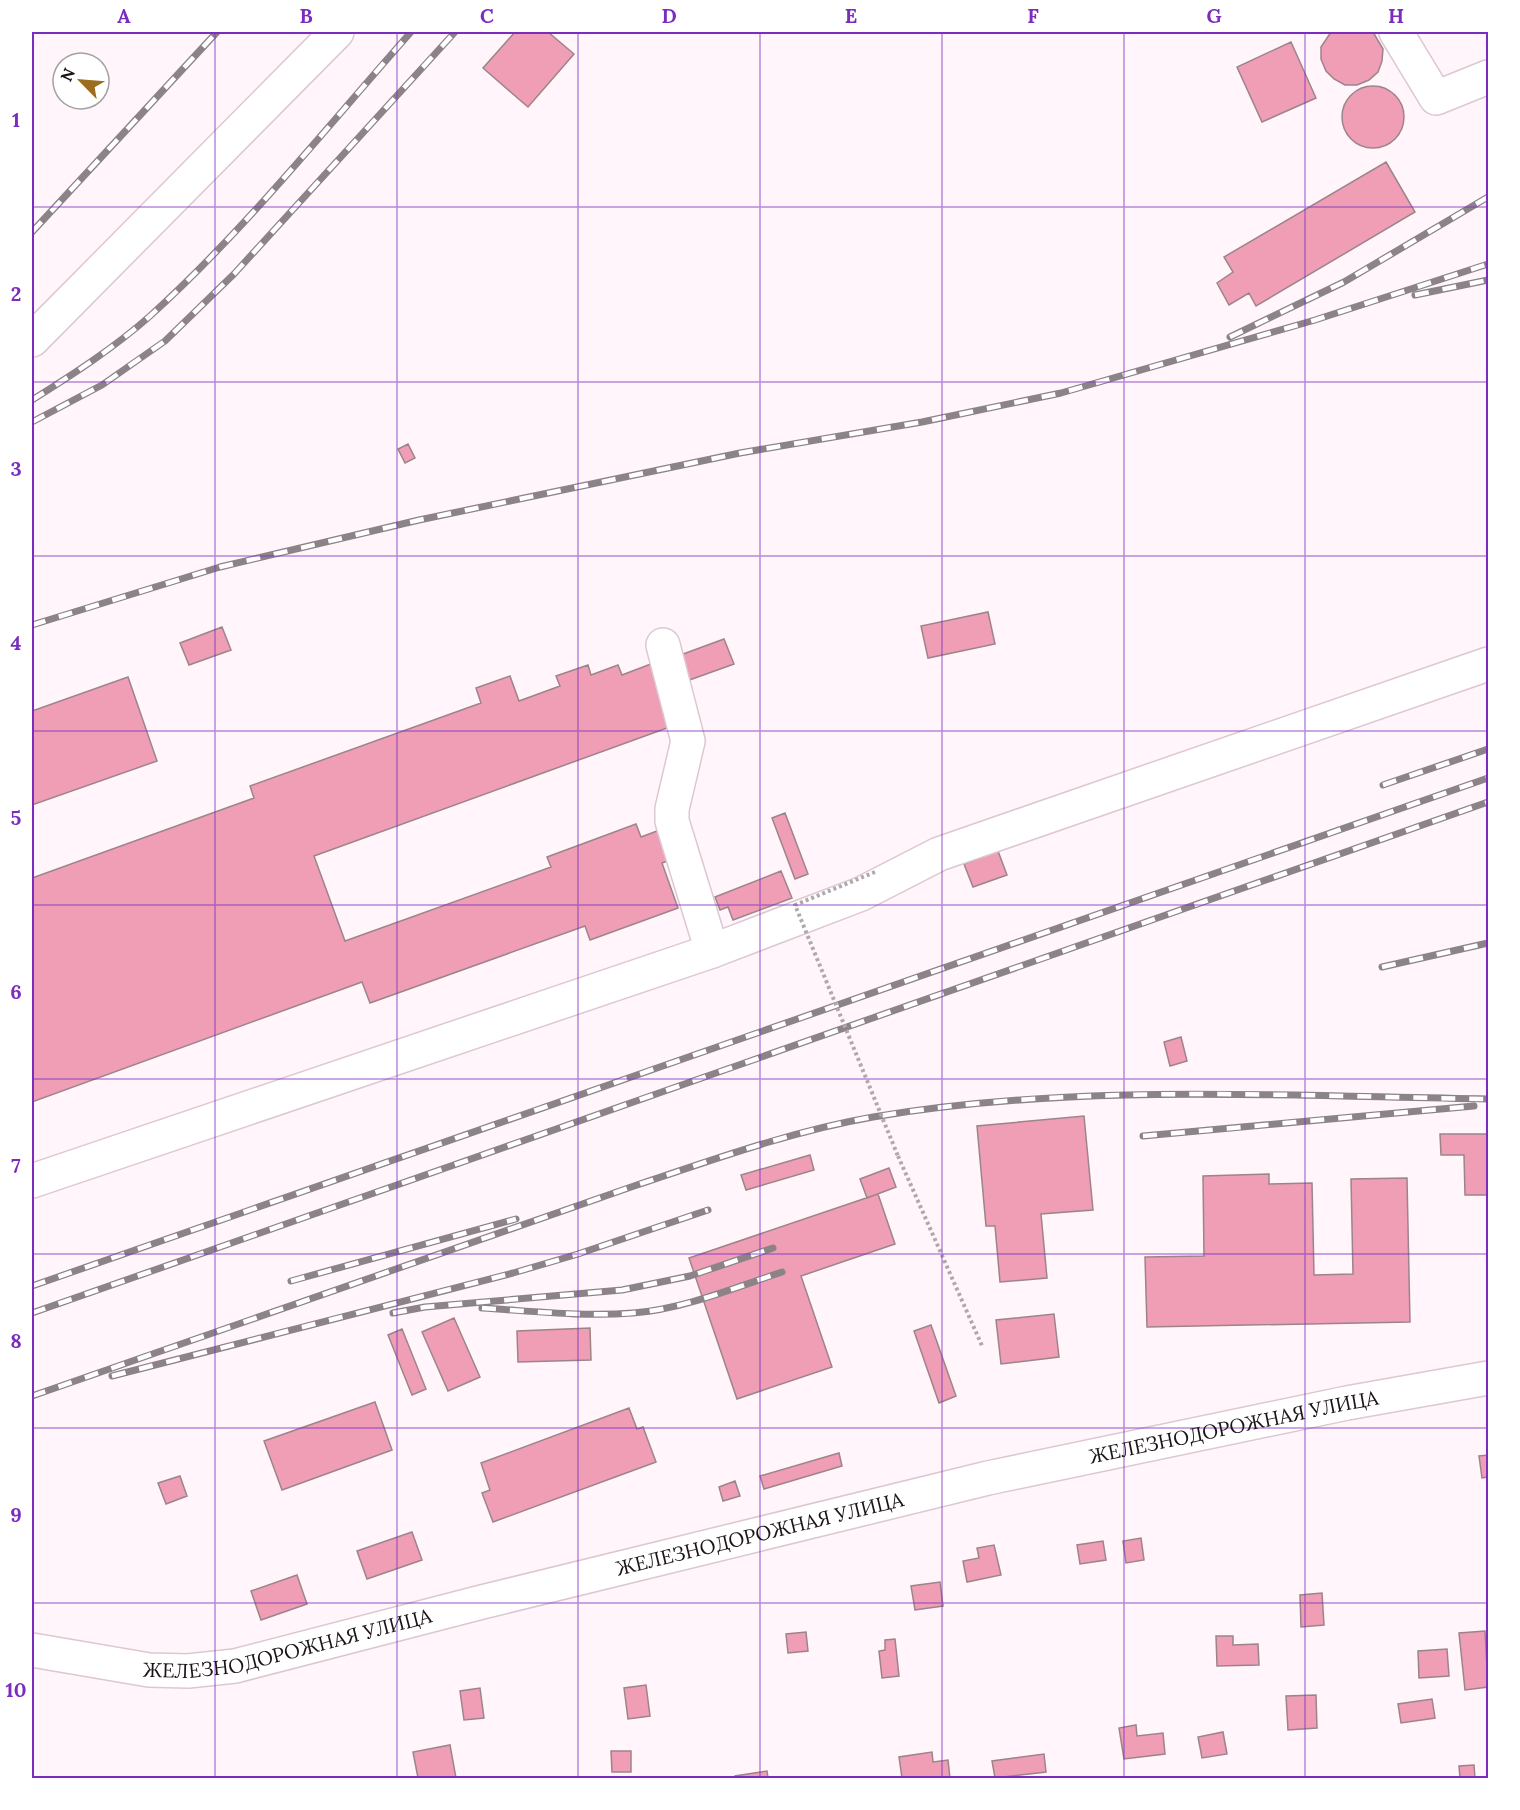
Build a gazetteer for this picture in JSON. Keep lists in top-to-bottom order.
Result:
{
  "streets": {
    "street": ["ЖЕЛЕЗНОДОРОЖНАЯ УЛИЦА"]
  },
  "north": "top left",
  "grid": {
    "columns": [
      "A",
      "B",
      "C",
      "D",
      "E",
      "F",
      "G",
      "H"
    ],
    "rows": [
      "1",
      "2",
      "3",
      "4",
      "5",
      "6",
      "7",
      "8",
      "9",
      "10"
    ]
  }
}
